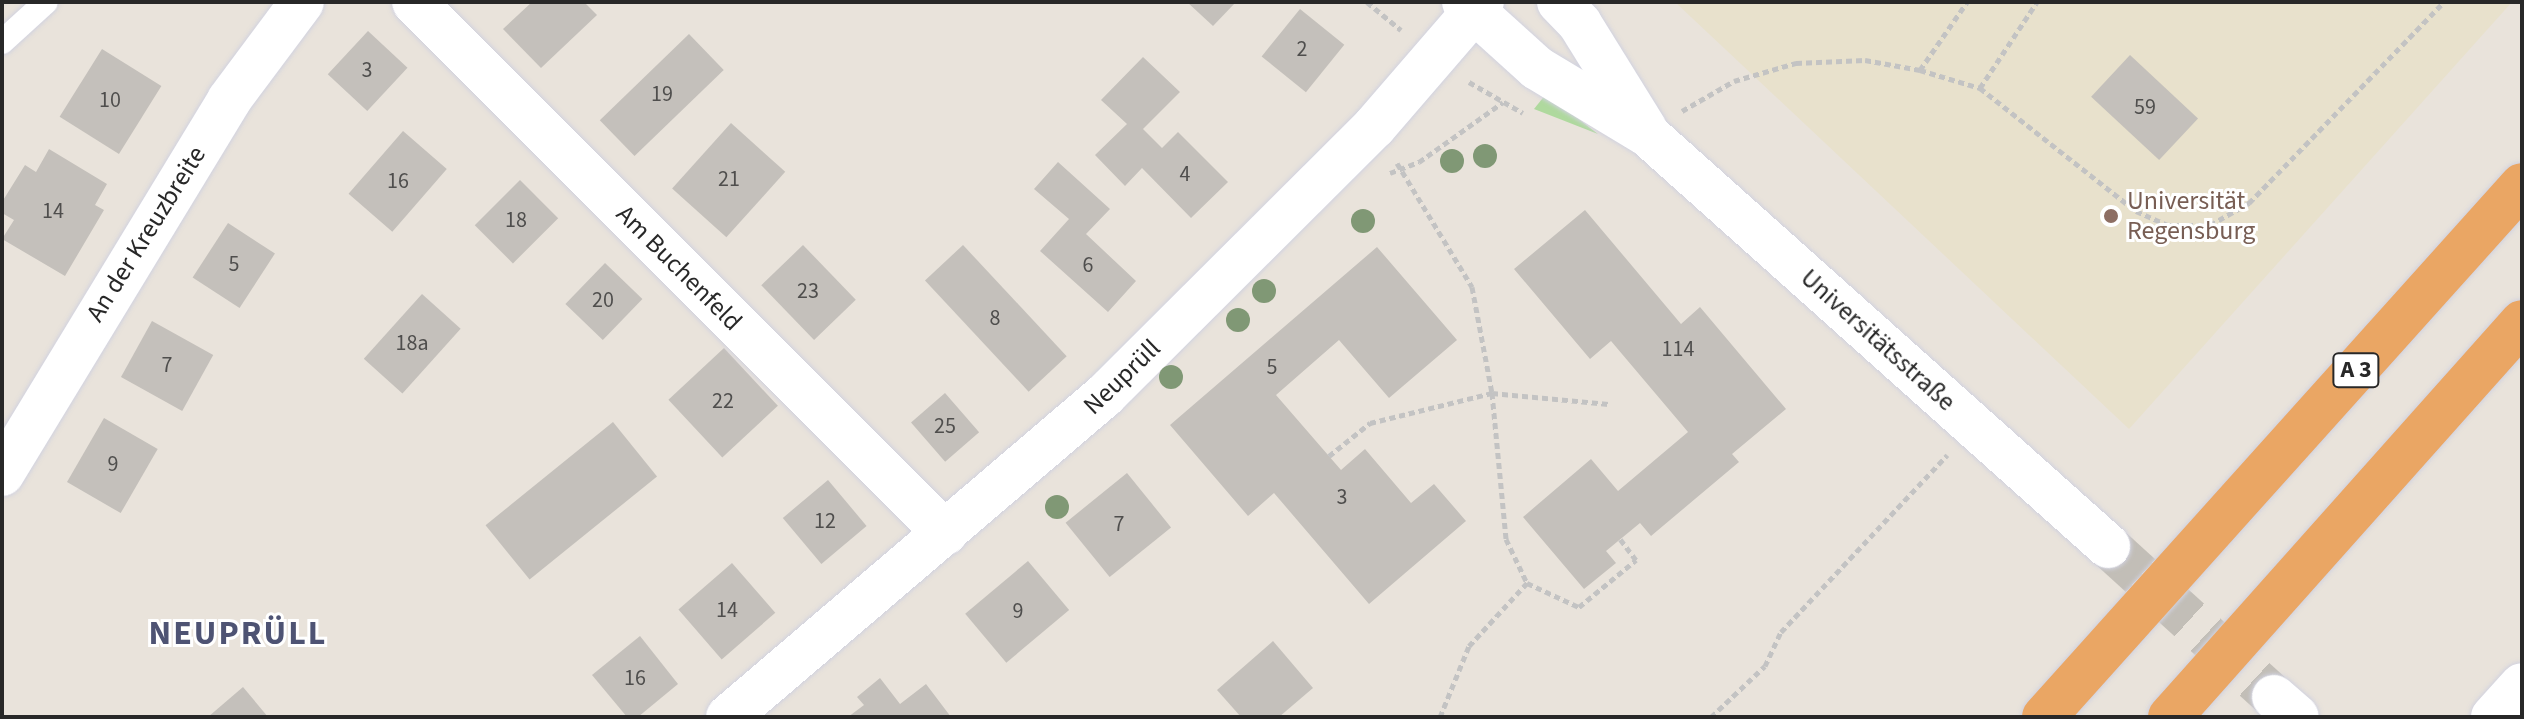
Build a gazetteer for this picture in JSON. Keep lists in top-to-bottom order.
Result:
{
  "streets": {
    "highway": ["A 3"],
    "street": [
      "An der Kreuzbreite",
      "Am Buchenfeld",
      "Universitätsstraße",
      "Neuprüll"
    ]
  },
  "crossings": [
    ["Am Buchenfeld", "Neuprüll"],
    ["Universitätsstraße", "Neuprüll"]
  ],
  "districts": ["NEUPRÜLL"],
  "places": ["Universität Regensburg"],
  "house_numbers": [
    "2",
    "3",
    "19",
    "10",
    "59",
    "4",
    "21",
    "16",
    "14",
    "18",
    "5",
    "6",
    "23",
    "20",
    "8",
    "18a",
    "114",
    "7",
    "5",
    "22",
    "25",
    "9",
    "3",
    "12",
    "7",
    "14",
    "9",
    "16"
  ]
}
